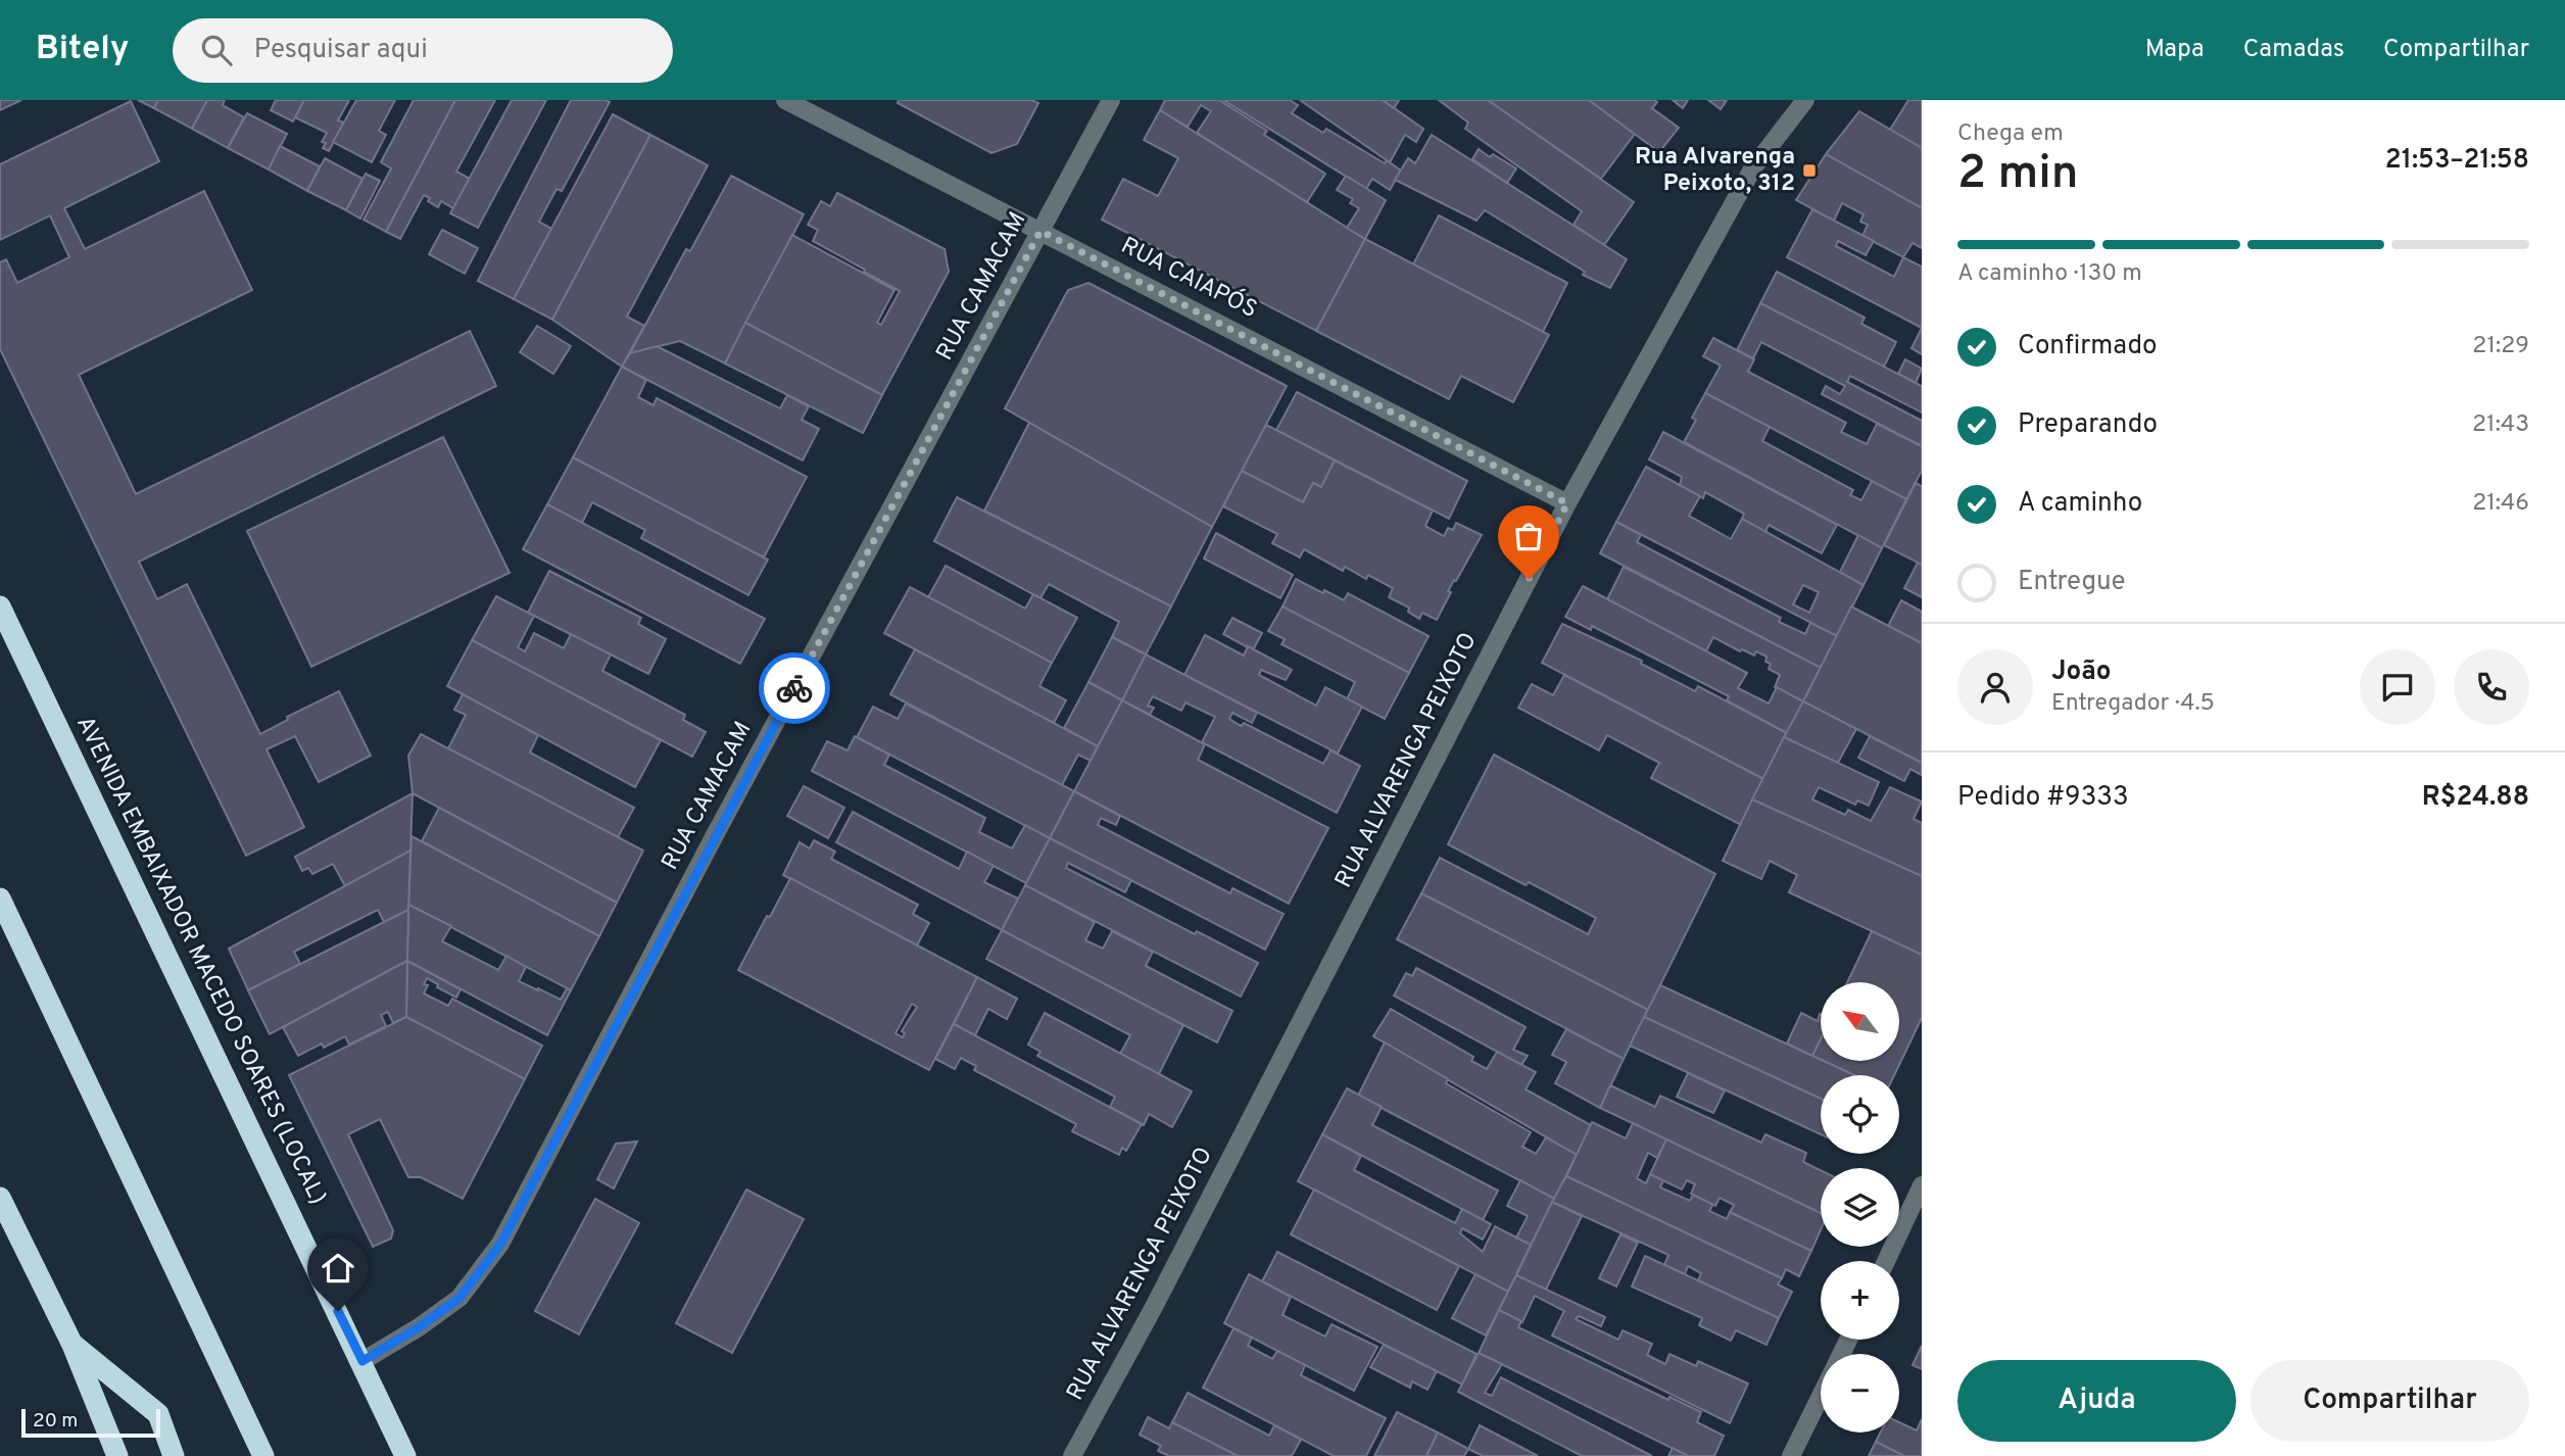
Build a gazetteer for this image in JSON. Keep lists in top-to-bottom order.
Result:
{
  "streets": {
    "highway": ["AVENIDA EMBAIXADOR MACEDO SOARES (LOCAL)"],
    "street": ["RUA CAIAPÓS", "RUA CAMACAM", "RUA ALVARENGA PEIXOTO"]
  },
  "crossings": [
    ["RUA CAIAPÓS", "RUA CAMACAM"],
    ["RUA CAIAPÓS", "RUA ALVARENGA PEIXOTO"],
    ["RUA CAMACAM", "AVENIDA EMBAIXADOR MACEDO SOARES (LOCAL)"]
  ],
  "places": {
    "transit": ["Rua Alvarenga Peixoto, 312"]
  },
  "scale_bar": "20 m",
  "north": "top left",
  "page": {
    "header": "Bitely",
    "search": "Pesquisar aqui",
    "nav": ["Mapa", "Camadas", "Compartilhar"],
    "heading": ["2 min", "Chega em", "21:53–21:58"],
    "panel": [
      "João",
      "Entregador · 4.5",
      "Pedido #9333",
      "R$24.88"
    ],
    "bar": "A caminho · 130 m",
    "list": [
      ["Confirmado", "21:29"],
      ["Preparando", "21:43"],
      ["A caminho", "21:46"],
      "Entregue"
    ],
    "map_buttons": ["+", "−"],
    "buttons": ["Ajuda", "Compartilhar"],
    "scale": "20 m"
  }
}
